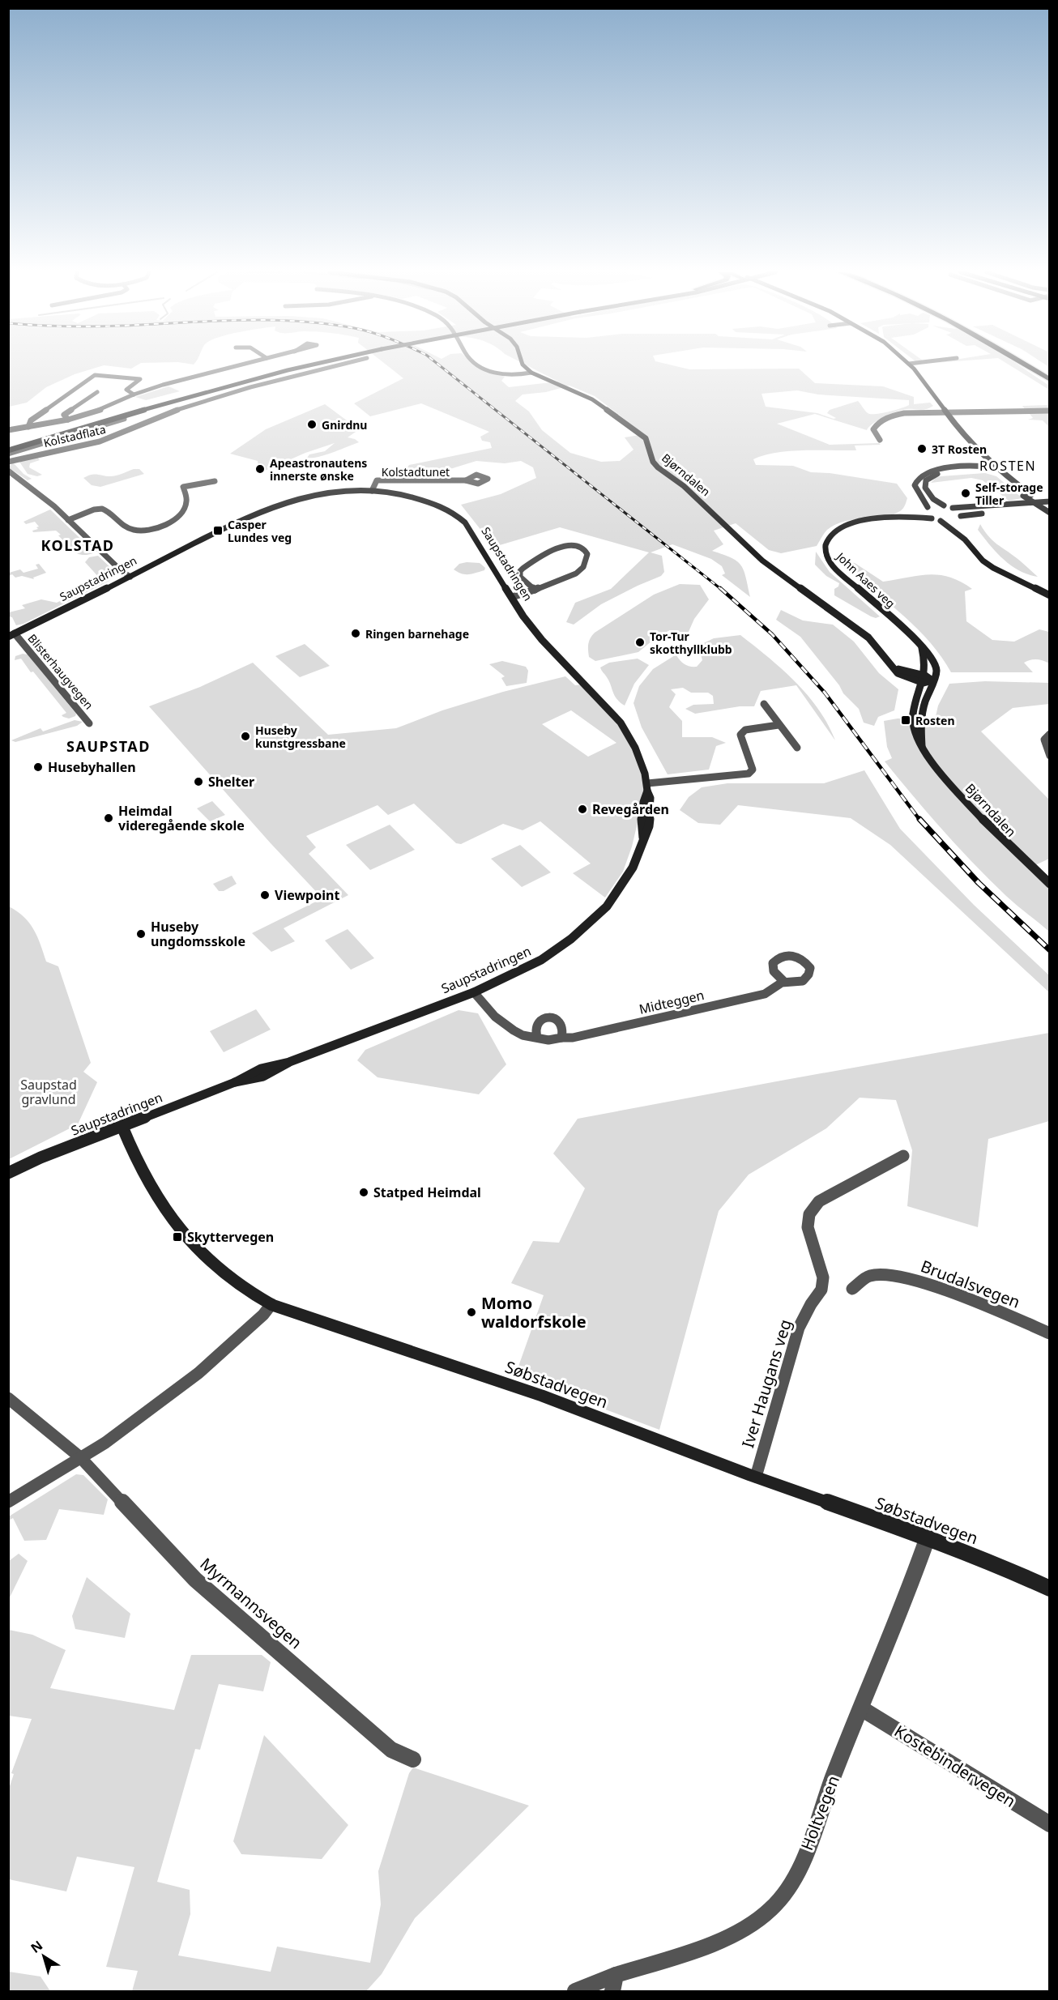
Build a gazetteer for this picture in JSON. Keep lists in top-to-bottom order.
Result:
{
  "streets": {
    "street": [
      "Kolstadflata",
      "Kolstadtunet",
      "Bjørndalen",
      "Saupstadringen",
      "John Aaes veg",
      "Blisterhaugvegen",
      "Midteggen",
      "Brudalsvegen",
      "Iver Haugans veg",
      "Søbstadvegen",
      "Myrmannsvegen",
      "Kostebindervegen",
      "Holtvegen"
    ]
  },
  "crossings": [
    ["Kolstadtunet", "Saupstadringen"],
    ["Saupstadringen", "Blisterhaugvegen"],
    ["Saupstadringen", "Midteggen"],
    ["Saupstadringen", "Søbstadvegen"],
    ["Iver Haugans veg", "Søbstadvegen"],
    ["Søbstadvegen", "Holtvegen"],
    ["Kostebindervegen", "Holtvegen"]
  ],
  "districts": ["ROSTEN", "KOLSTAD", "SAUPSTAD"],
  "parks": ["Saupstad gravlund"],
  "places": {
    "other": [
      "Gnirdnu",
      "3T Rosten",
      "Apeastronautens innerste ønske",
      "Self-storage Tiller",
      "Ringen barnehage",
      "Tor-Tur skotthyllklubb",
      "Huseby kunstgressbane",
      "Husebyhallen",
      "Shelter",
      "Revegården",
      "Heimdal videregående skole",
      "Viewpoint",
      "Huseby ungdomsskole",
      "Statped Heimdal",
      "Momo waldorfskole"
    ],
    "transit": ["Casper Lundes veg", "Rosten", "Skyttervegen"]
  },
  "north": "top left"
}
